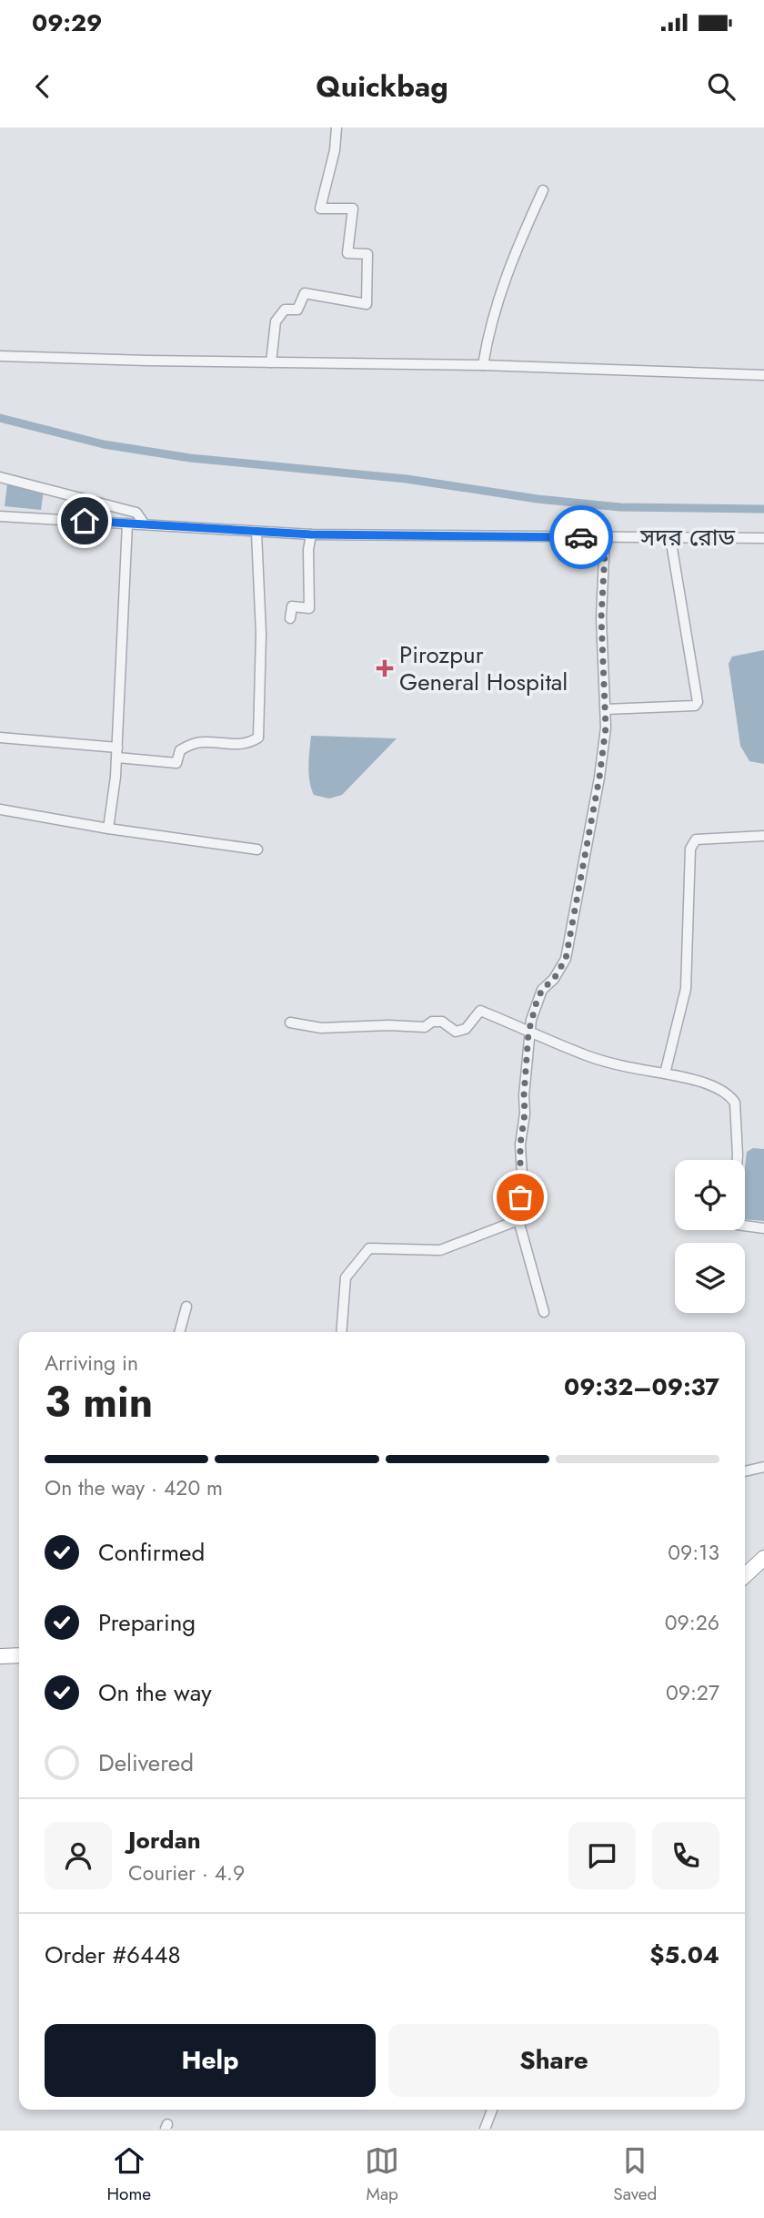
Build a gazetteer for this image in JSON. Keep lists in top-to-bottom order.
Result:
{
  "streets": {
    "street": ["সদর রোড"]
  },
  "places": {
    "health": ["Pirozpur General Hospital"]
  },
  "page": {
    "status": "09:29",
    "header": "Quickbag",
    "heading": ["3 min", "Arriving in", "09:32–09:37"],
    "panel": [
      "Jordan",
      "Courier · 4.9",
      "Order #6448",
      "$5.04"
    ],
    "bar": "On the way · 420 m",
    "list": [
      ["Confirmed", "09:13"],
      ["Preparing", "09:26"],
      ["On the way", "09:27"],
      "Delivered"
    ],
    "buttons": ["Help", "Share"],
    "tabs": ["Home", "Map", "Saved"]
  }
}
